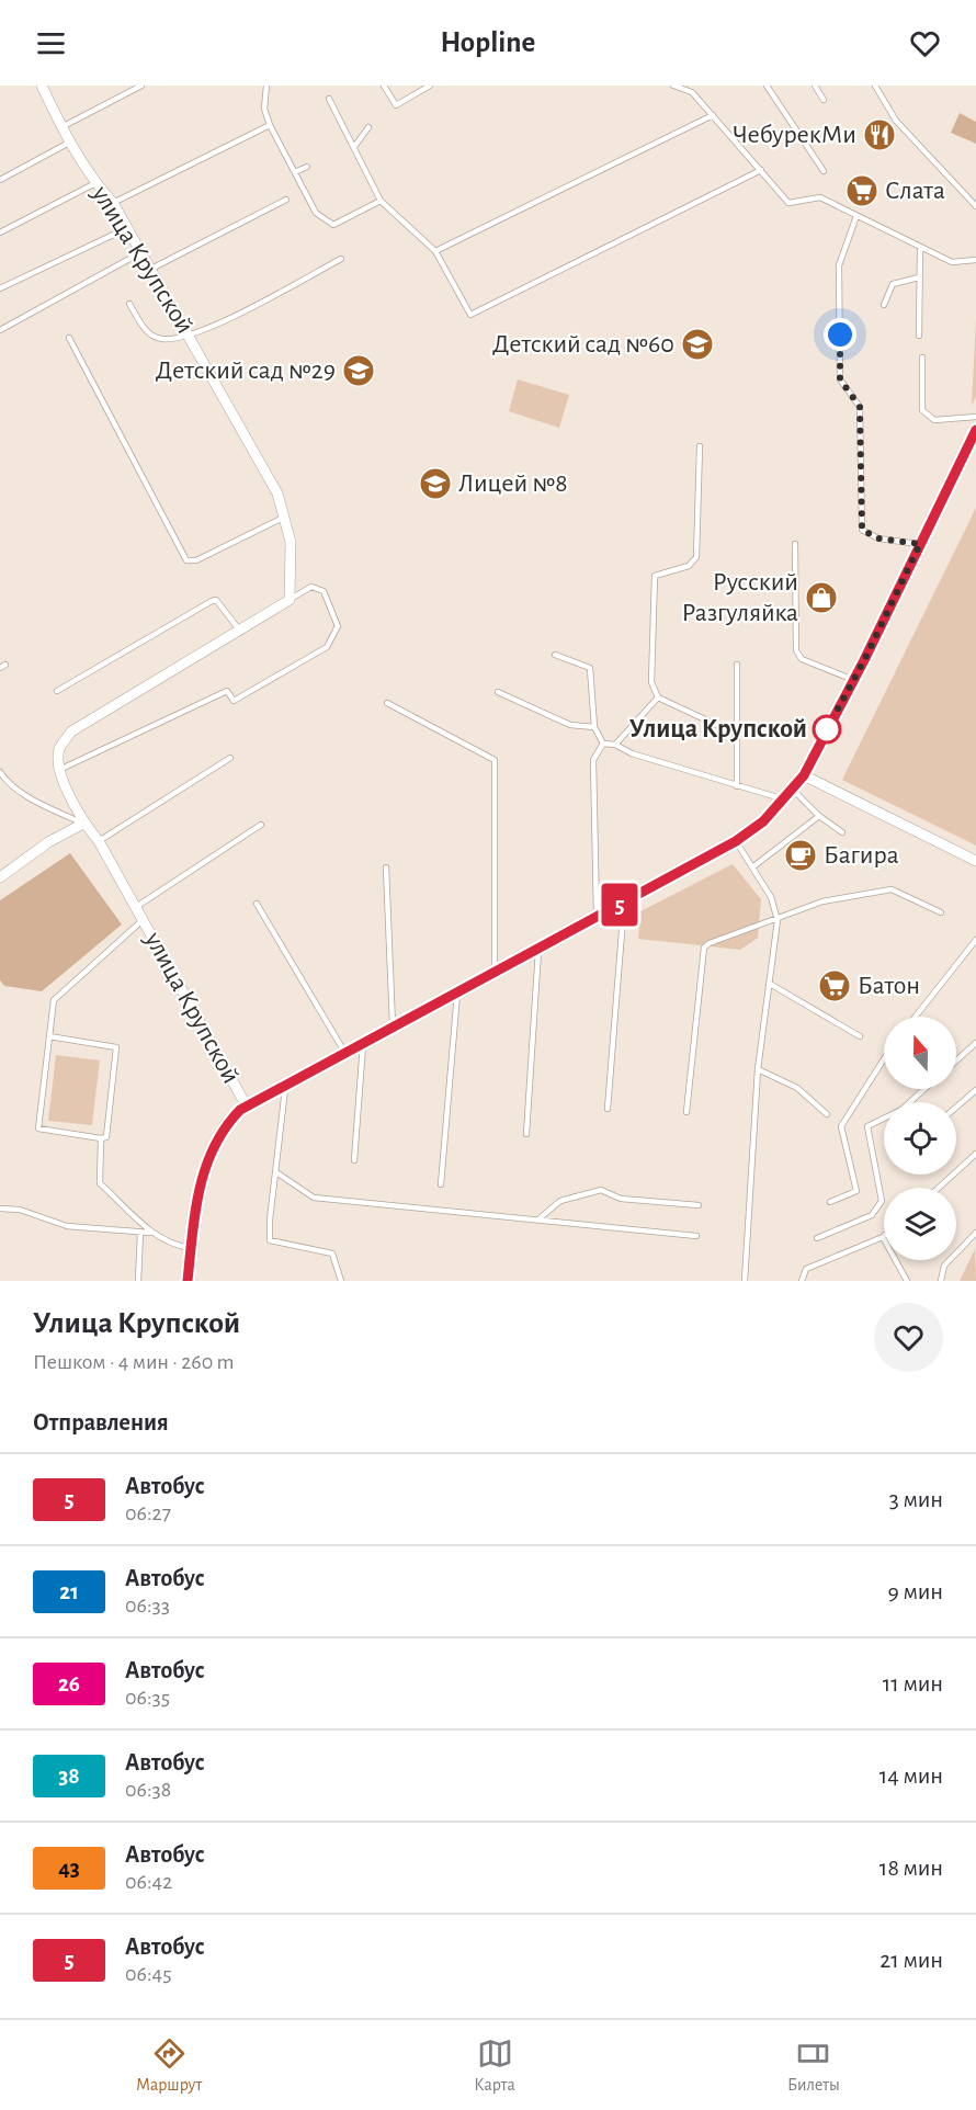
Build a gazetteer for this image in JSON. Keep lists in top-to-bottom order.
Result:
{
  "streets": {
    "street": ["улица Крупской"]
  },
  "places": {
    "restaurant": ["ЧебурекМи"],
    "supermarket": ["Слата", "Батон"],
    "school or university": ["Детский сад №60", "Детский сад №29", "Лицей №8"],
    "shop": ["Русский Разгуляйка"],
    "other": ["Улица Крупской"],
    "cafe": ["Багира"]
  },
  "lines": ["bus line 5"],
  "north": "top",
  "page": {
    "header": "Hopline",
    "on_map": "5",
    "heading": [
      ["Улица Крупской", "Пешком · 4 мин · 260 m"],
      "Отправления"
    ],
    "list": [
      {
        "mark": "5",
        "name": "Автобус",
        "note": "06:27",
        "value": "3 мин"
      },
      {
        "mark": "21",
        "name": "Автобус",
        "note": "06:33",
        "value": "9 мин"
      },
      {
        "mark": "26",
        "name": "Автобус",
        "note": "06:35",
        "value": "11 мин"
      },
      {
        "mark": "38",
        "name": "Автобус",
        "note": "06:38",
        "value": "14 мин"
      },
      {
        "mark": "43",
        "name": "Автобус",
        "note": "06:42",
        "value": "18 мин"
      },
      {
        "mark": "5",
        "name": "Автобус",
        "note": "06:45",
        "value": "21 мин"
      }
    ],
    "tabs": ["Маршрут", "Карта", "Билеты"]
  }
}
